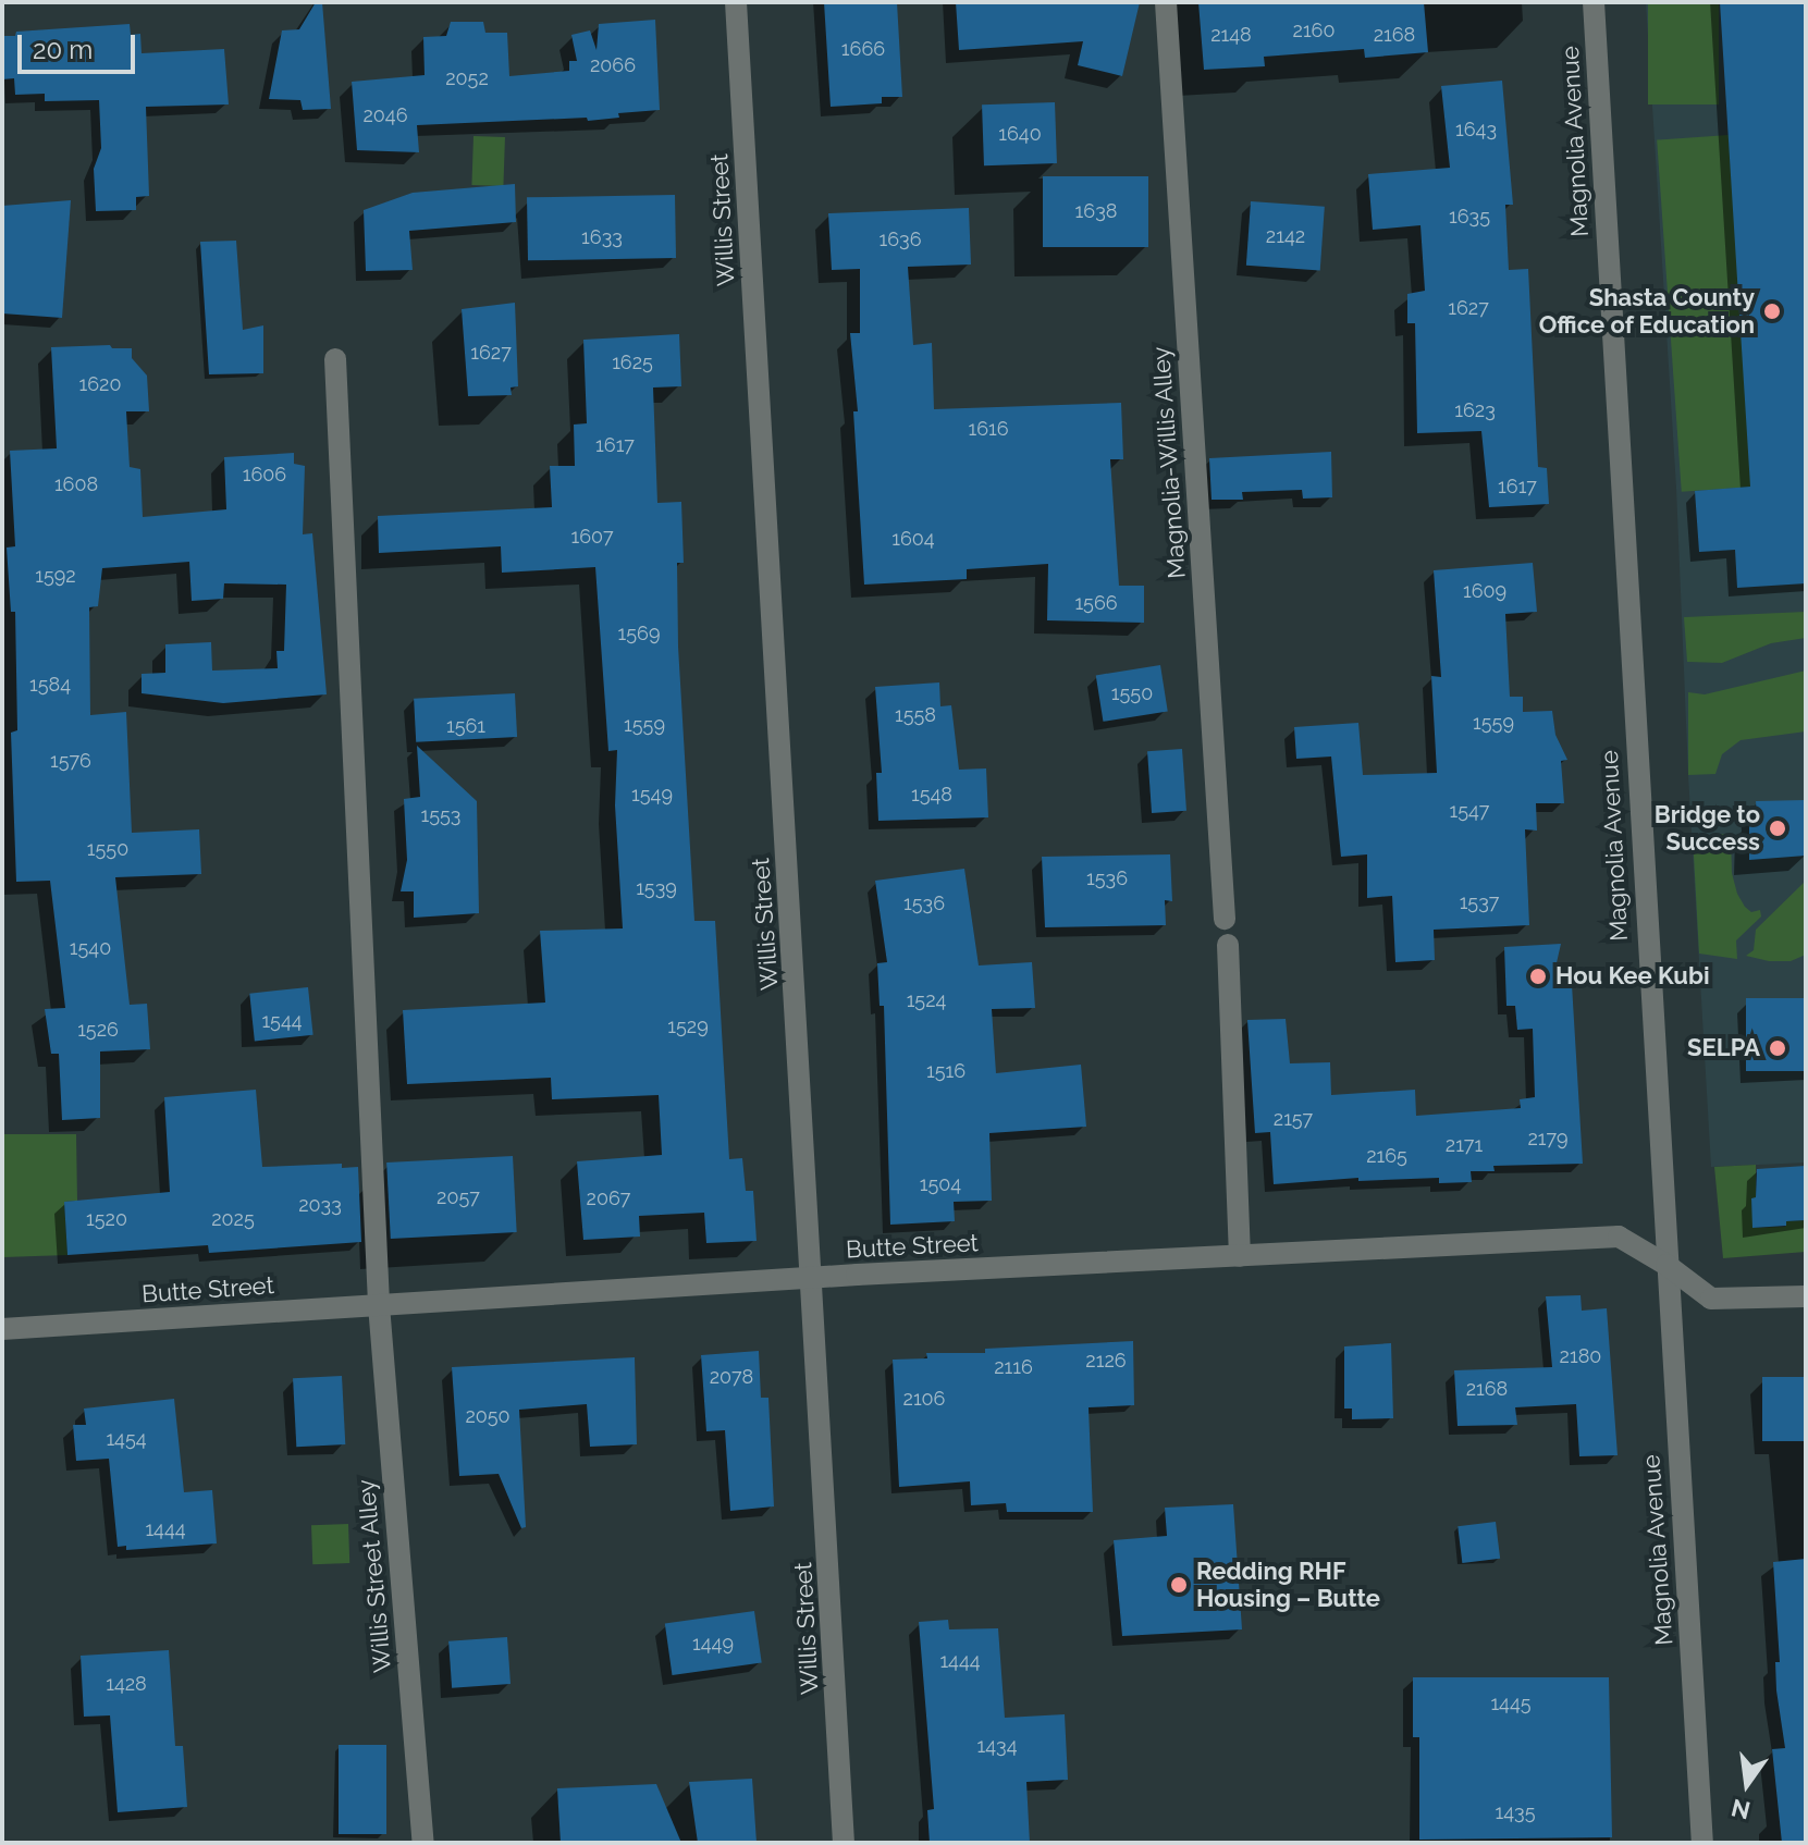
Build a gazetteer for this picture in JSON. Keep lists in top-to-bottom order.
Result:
{
  "streets": {
    "street": [
      "Magnolia Avenue",
      "Willis Street",
      "Magnolia-Willis Alley",
      "Butte Street",
      "Willis Street Alley"
    ]
  },
  "crossings": [
    ["Magnolia Avenue", "Butte Street"],
    ["Willis Street", "Butte Street"],
    ["Butte Street", "Willis Street Alley"]
  ],
  "places": [
    "Shasta County Office of Education",
    "Bridge to Success",
    "Hou Kee Kubi",
    "SELPA",
    "Redding RHF Housing – Butte"
  ],
  "house_numbers": [
    "2160",
    "2148",
    "2168",
    "1666",
    "2066",
    "2052",
    "2046",
    "1643",
    "1640",
    "1638",
    "1635",
    "2142",
    "1633",
    "1636",
    "1627",
    "1627",
    "1625",
    "1620",
    "1623",
    "1616",
    "1617",
    "1606",
    "1608",
    "1617",
    "1607",
    "1604",
    "1592",
    "1609",
    "1566",
    "1569",
    "1584",
    "1550",
    "1558",
    "1559",
    "1559",
    "1561",
    "1576",
    "1549",
    "1548",
    "1547",
    "1553",
    "1550",
    "1536",
    "1539",
    "1537",
    "1536",
    "1540",
    "1524",
    "1544",
    "1529",
    "1526",
    "1516",
    "2157",
    "2179",
    "2171",
    "2165",
    "1504",
    "2057",
    "2067",
    "2033",
    "1520",
    "2025",
    "2180",
    "2126",
    "2116",
    "2078",
    "2168",
    "2106",
    "2050",
    "1454",
    "1444",
    "1449",
    "1444",
    "1428",
    "1445",
    "1434",
    "1435"
  ],
  "scale_bar": "20 m",
  "north": "bottom"
}
